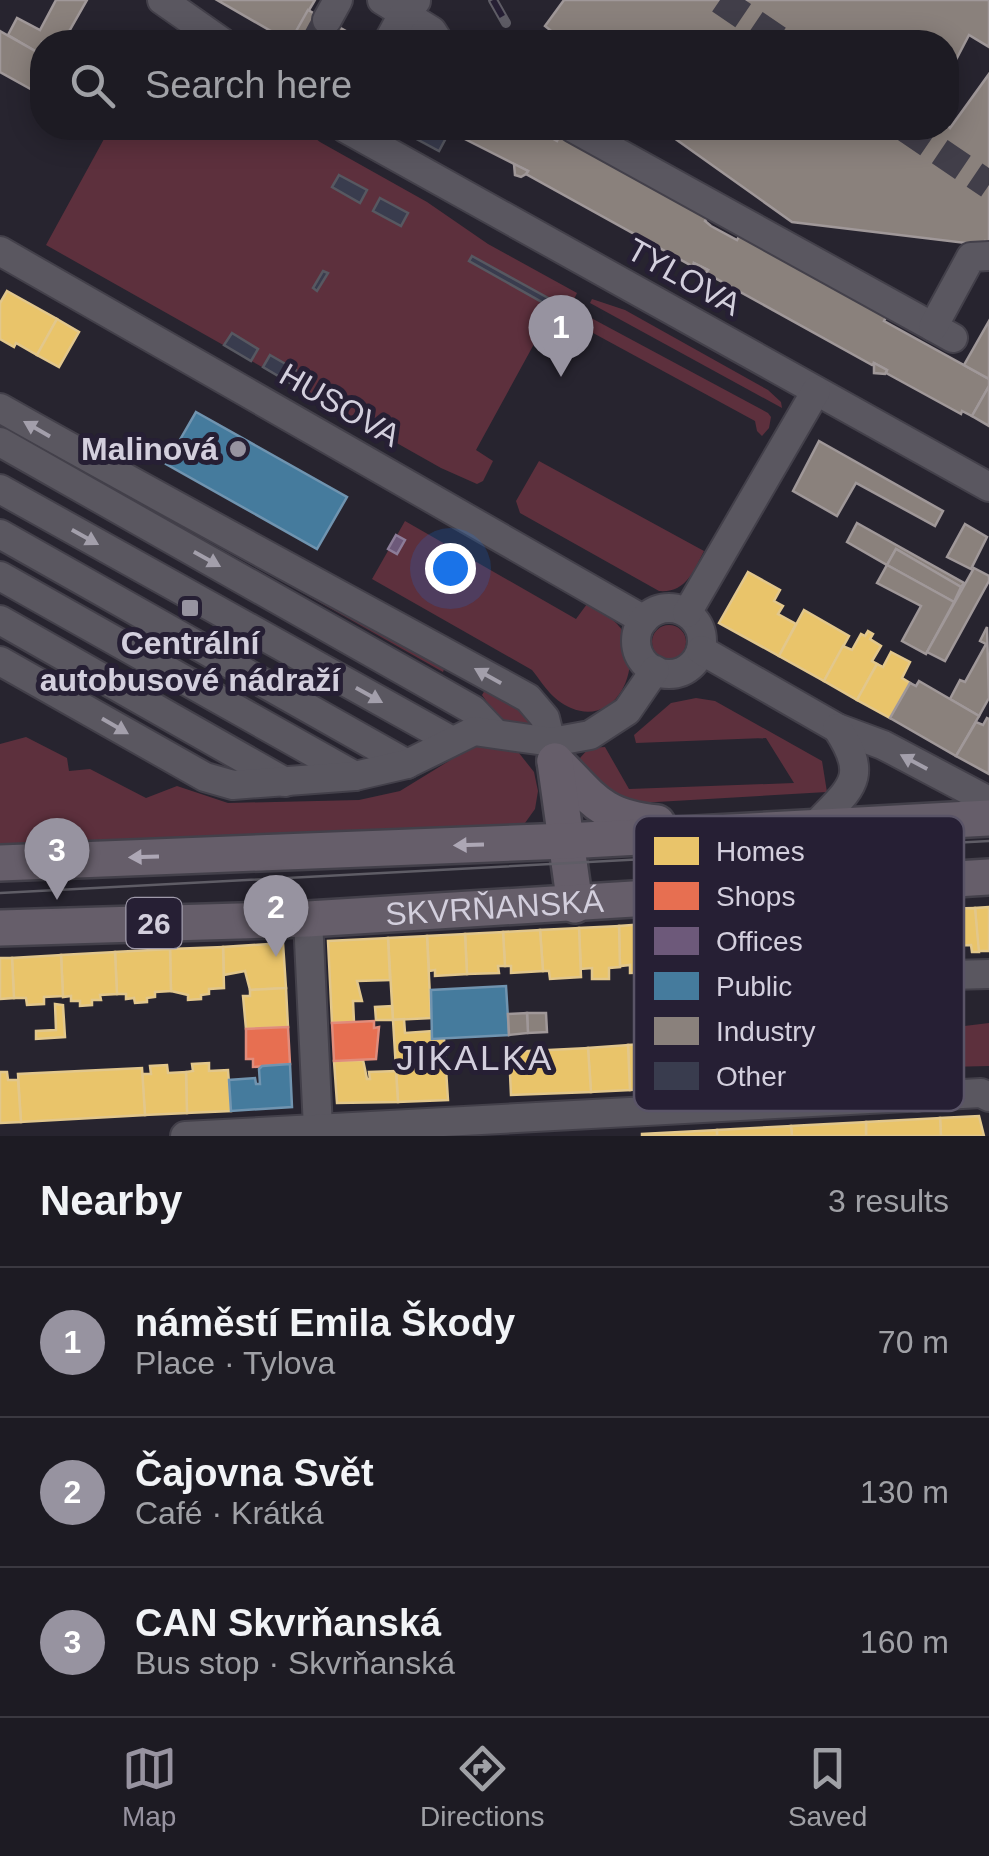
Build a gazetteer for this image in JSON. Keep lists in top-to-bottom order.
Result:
{
  "streets": {
    "main road": ["SKVRŇANSKÁ", "26"],
    "street": ["TYLOVA", "HUSOVA"]
  },
  "districts": ["JIKALKA"],
  "places": {
    "other": ["Malinová"],
    "transit": ["Centrální autobusové nádraží"]
  },
  "legend": [
    "Homes",
    "Shops",
    "Offices",
    "Public",
    "Industry",
    "Other"
  ],
  "page": {
    "search": "Search here",
    "pins": ["1", "3", "2"],
    "heading": ["Nearby", "3 results"],
    "list": [
      {
        "mark": "1",
        "name": "náměstí Emila Škody",
        "note": "Place · Tylova",
        "value": "70 m"
      },
      {
        "mark": "2",
        "name": "Čajovna Svět",
        "note": "Café · Krátká",
        "value": "130 m"
      },
      {
        "mark": "3",
        "name": "CAN Skvrňanská",
        "note": "Bus stop · Skvrňanská",
        "value": "160 m"
      }
    ],
    "nav": ["Map", "Directions", "Saved"]
  }
}
